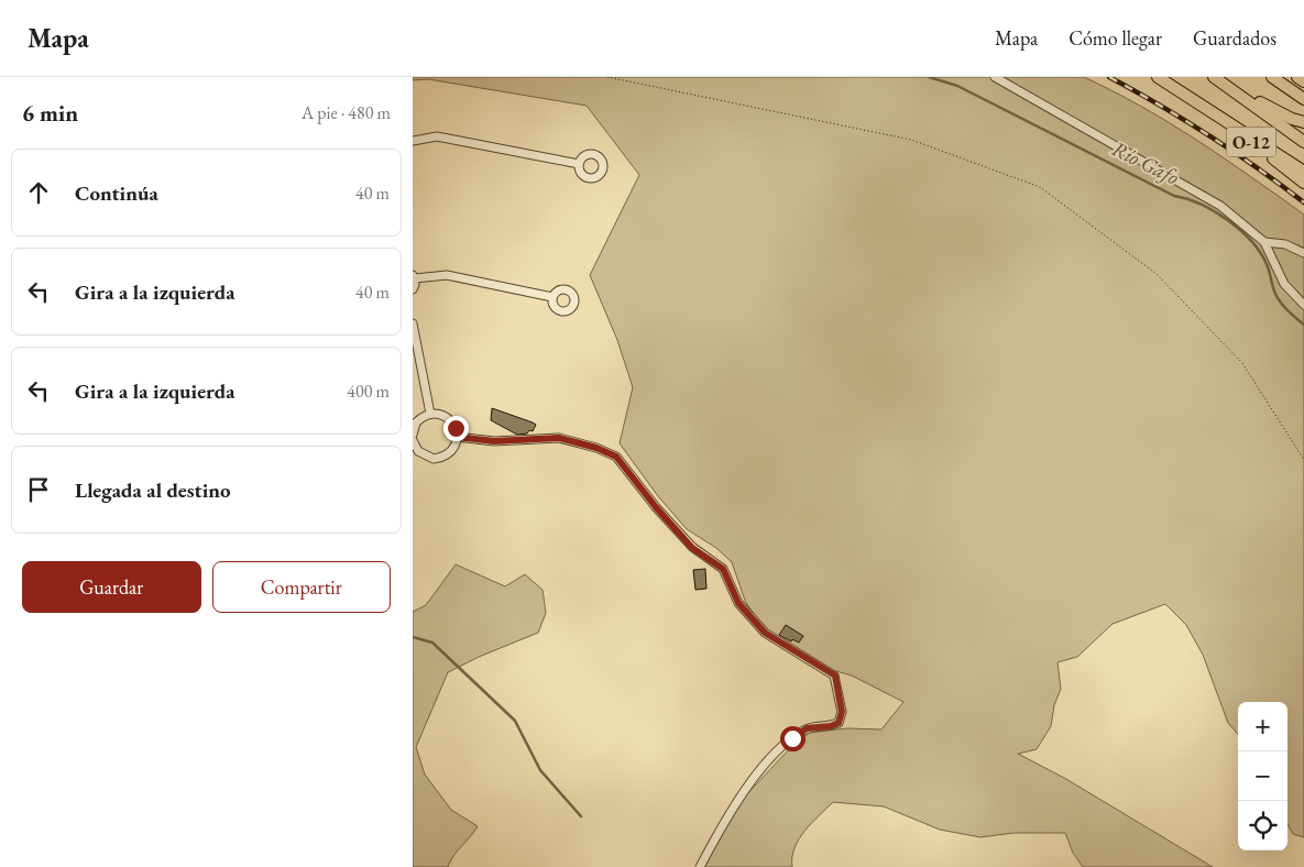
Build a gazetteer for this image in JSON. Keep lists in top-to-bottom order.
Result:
{
  "streets": {
    "highway": ["O-12"]
  },
  "water": ["Río Gafo"],
  "page": {
    "header": "Mapa",
    "nav": ["Mapa", "Cómo llegar", "Guardados"],
    "heading": ["6 min", "A pie · 480 m"],
    "list": [
      ["Continúa", "40 m"],
      ["Gira a la izquierda", "40 m"],
      ["Gira a la izquierda", "400 m"],
      "Llegada al destino"
    ],
    "buttons": ["Guardar", "Compartir"],
    "map_buttons": ["+", "−"]
  }
}
